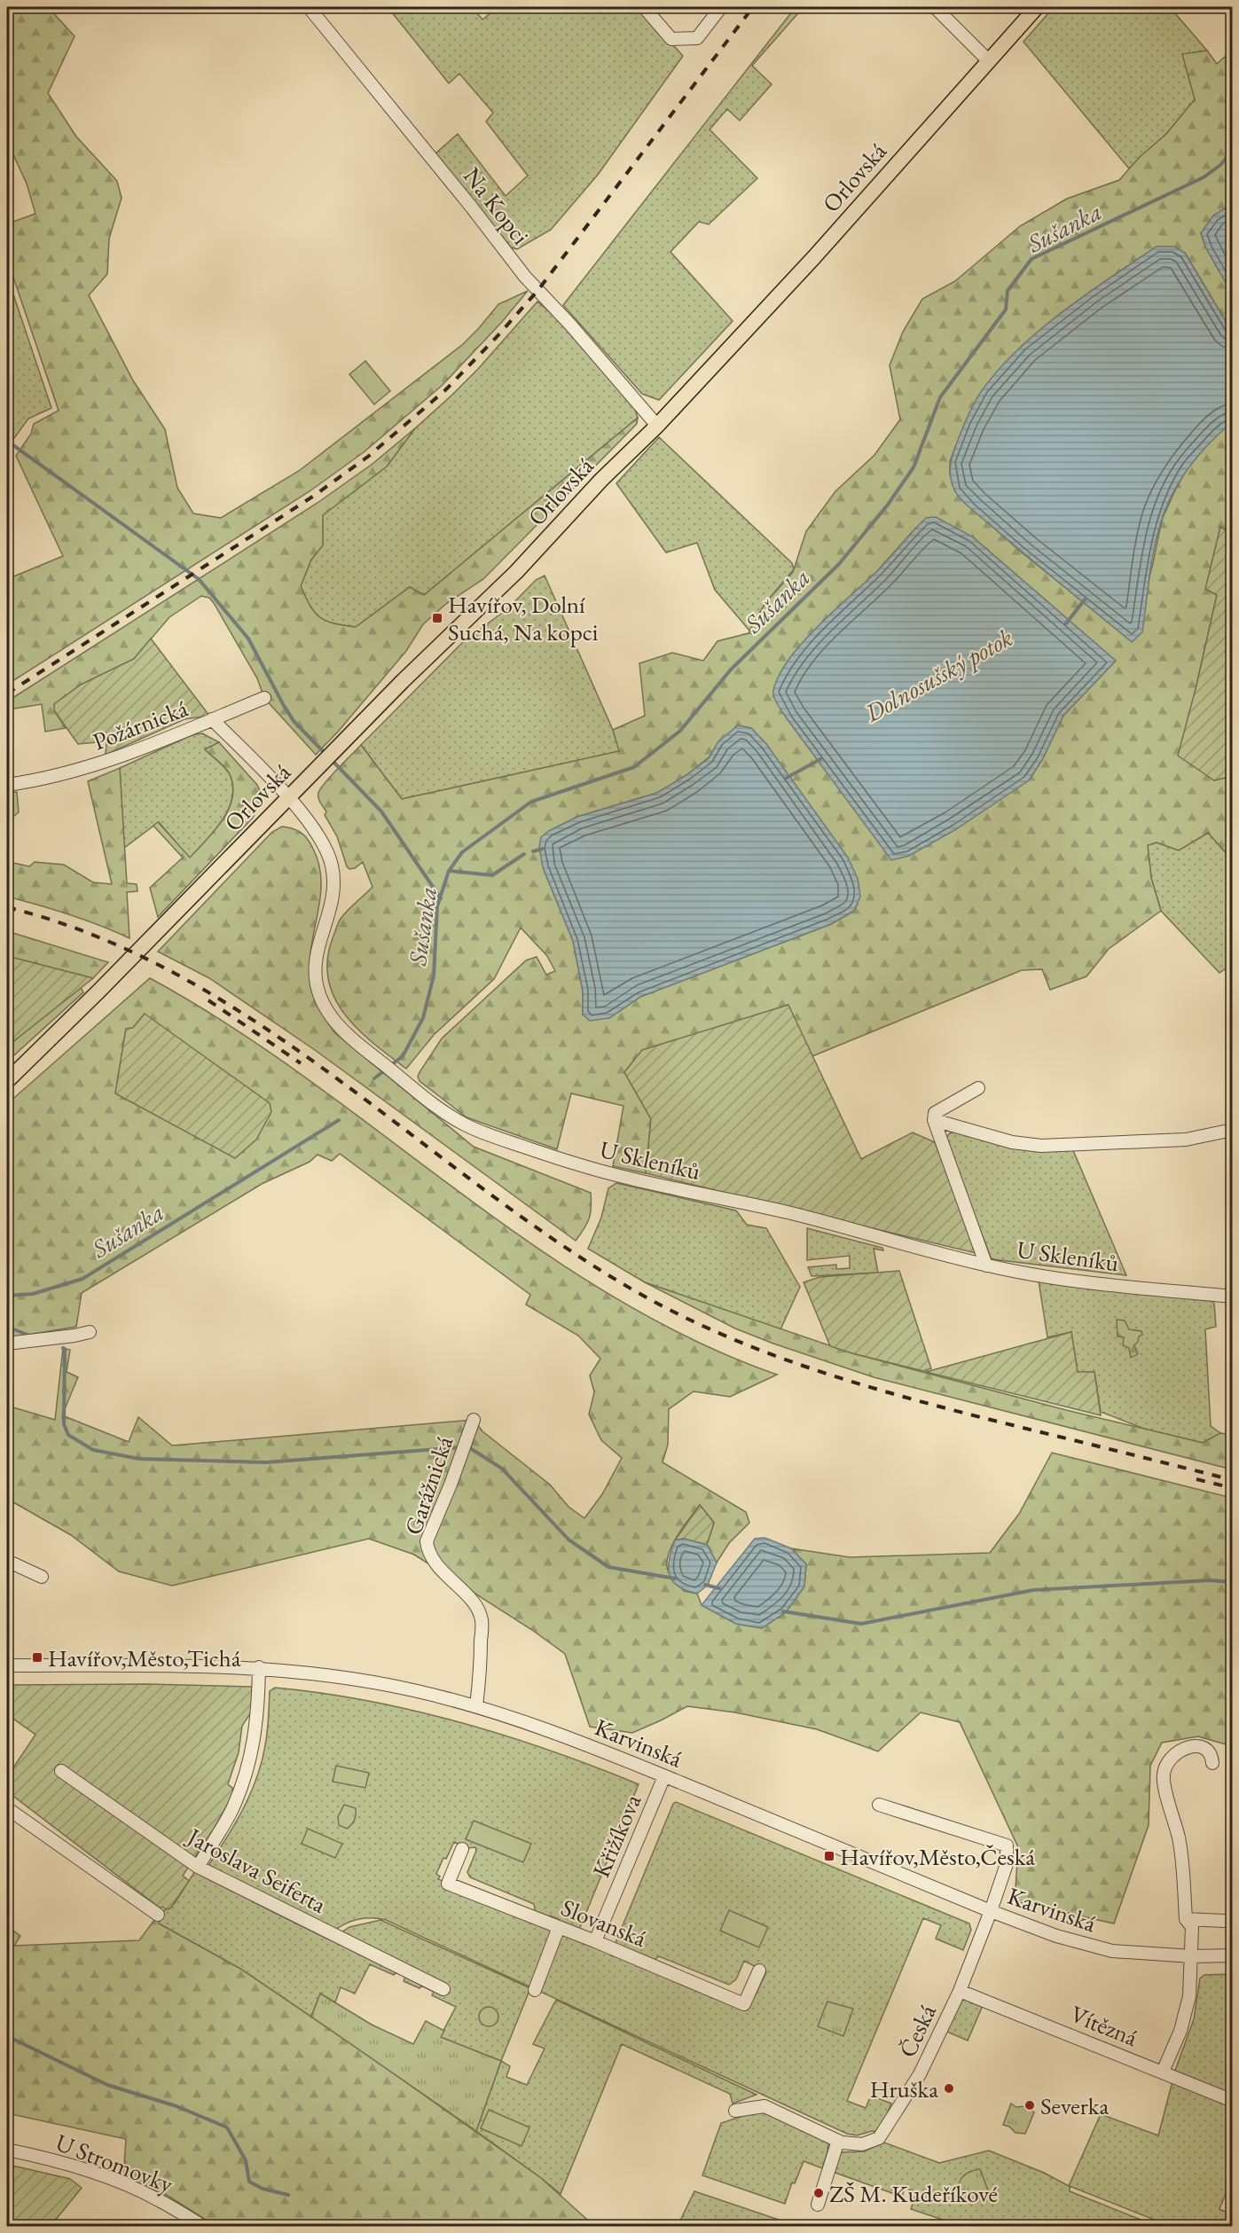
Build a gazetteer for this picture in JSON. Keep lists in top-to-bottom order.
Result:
{
  "streets": {
    "main road": ["Orlovská"],
    "street": [
      "Na Kopci",
      "Požárnická",
      "U Skleníků",
      "Garážnická",
      "Karvinská",
      "Křižíkova",
      "Jaroslava Seiferta",
      "Slovanská",
      "Vítězná",
      "Česká",
      "U Stromovky"
    ]
  },
  "crossings": [
    ["Orlovská", "Na Kopci"],
    ["Orlovská", "Požárnická"],
    ["Orlovská", "U Skleníků"],
    ["Požárnická", "U Skleníků"],
    ["Garážnická", "Karvinská"],
    ["Karvinská", "Křižíkova"],
    ["Karvinská", "Česká"],
    ["Křižíkova", "Slovanská"],
    ["Vítězná", "Česká"]
  ],
  "water": ["Sušanka", "Dolnosušský potok"],
  "places": {
    "transit": ["Havířov, Dolní Suchá, Na kopci", "Havířov,Město,Tichá", "Havířov,Město,Česká"],
    "other": ["Hruška", "Severka", "ZŠ M. Kudeříkové"]
  }
}
